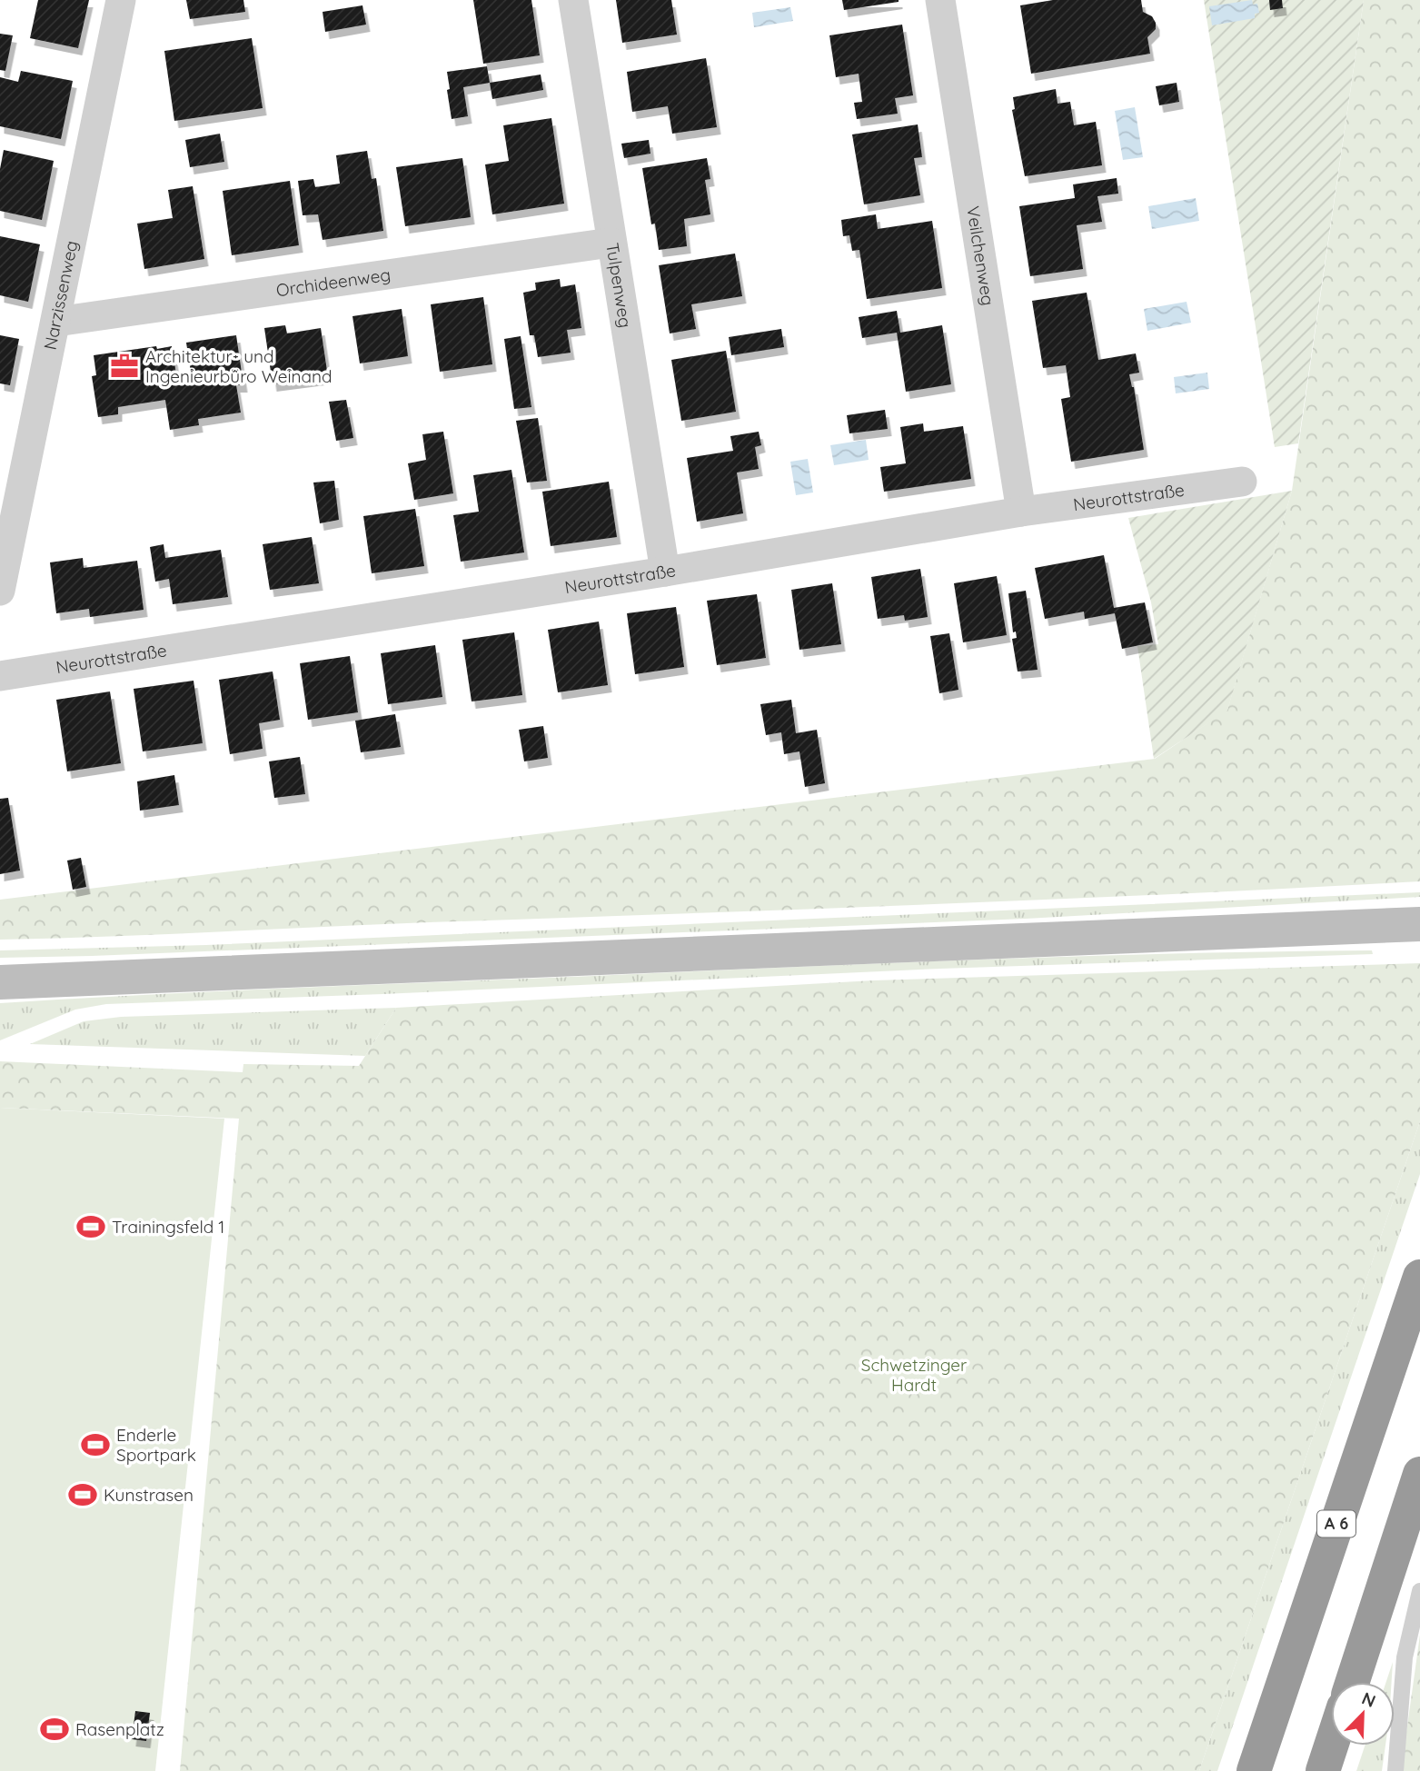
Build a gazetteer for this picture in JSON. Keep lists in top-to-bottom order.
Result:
{
  "streets": {
    "highway": ["A 6"],
    "street": [
      "Veilchenweg",
      "Orchideenweg",
      "Tulpenweg",
      "Narzissenweg",
      "Neurottstraße"
    ]
  },
  "crossings": [
    ["Veilchenweg", "Neurottstraße"],
    ["Orchideenweg", "Tulpenweg"],
    ["Orchideenweg", "Narzissenweg"],
    ["Tulpenweg", "Neurottstraße"]
  ],
  "parks": ["Schwetzinger Hardt"],
  "places": {
    "office": ["Architektur- und Ingenieurbüro Weinand"],
    "sports": [
      "Trainingsfeld 1",
      "Enderle Sportpark",
      "Kunstrasen",
      "Rasenplatz"
    ]
  },
  "north": "top right"
}
